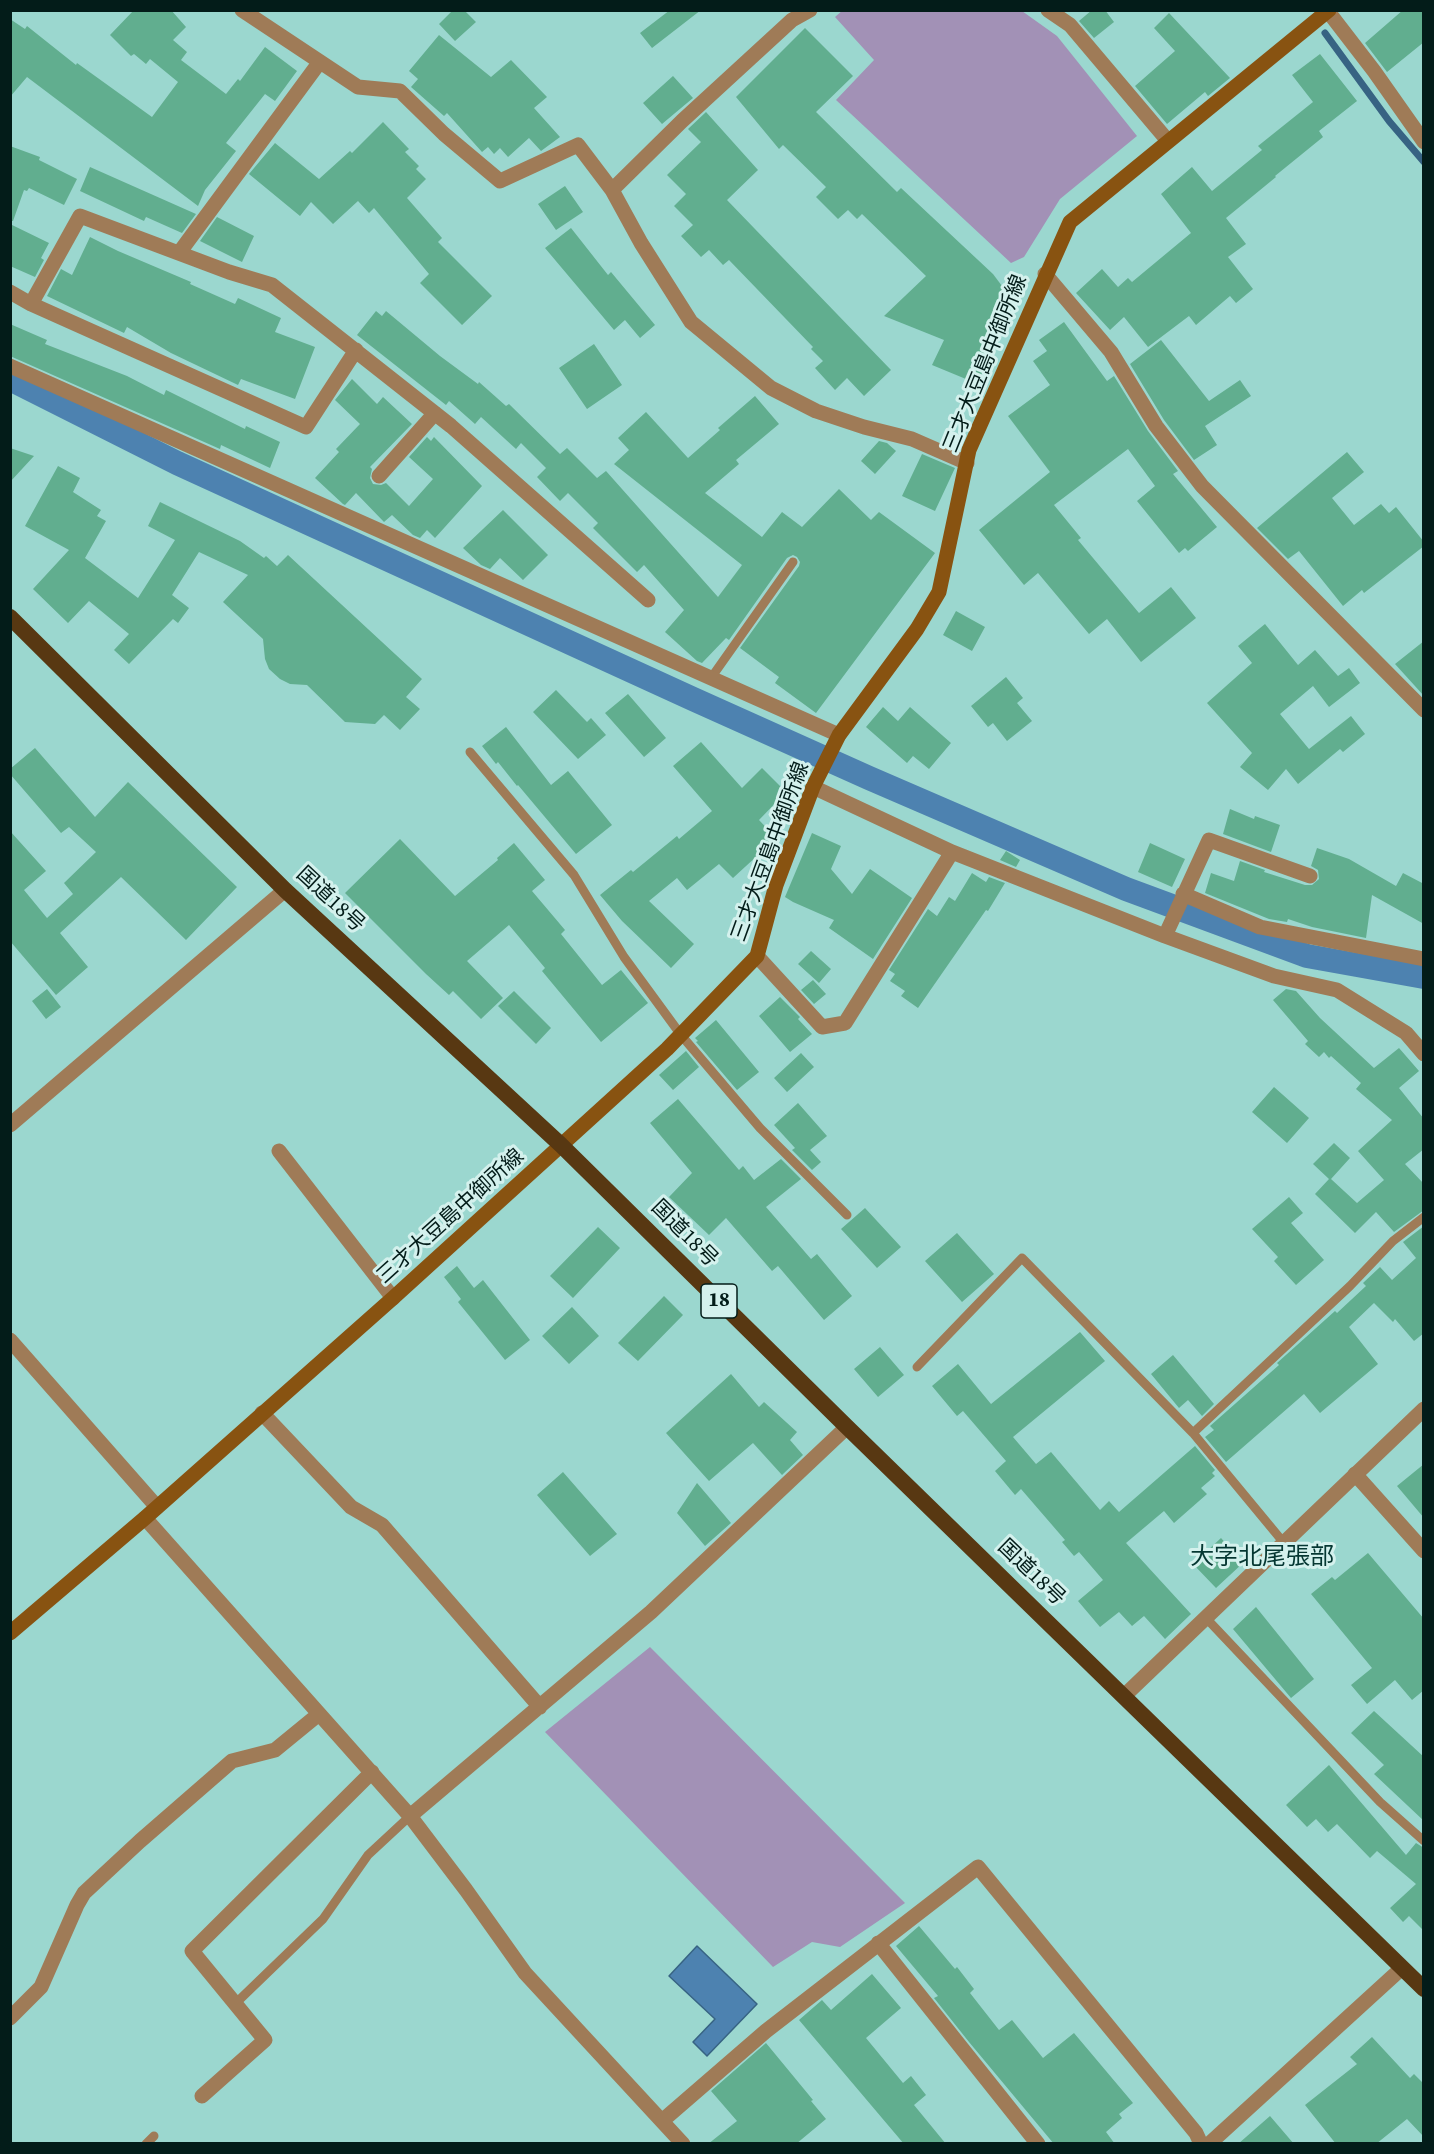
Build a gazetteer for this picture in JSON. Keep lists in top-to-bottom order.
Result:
{
  "streets": {
    "highway": ["国道18号", "18"],
    "main road": ["三才大豆島中御所線"]
  },
  "crossings": [
    ["三才大豆島中御所線", "国道18号"]
  ],
  "districts": ["大字北尾張部"]
}
